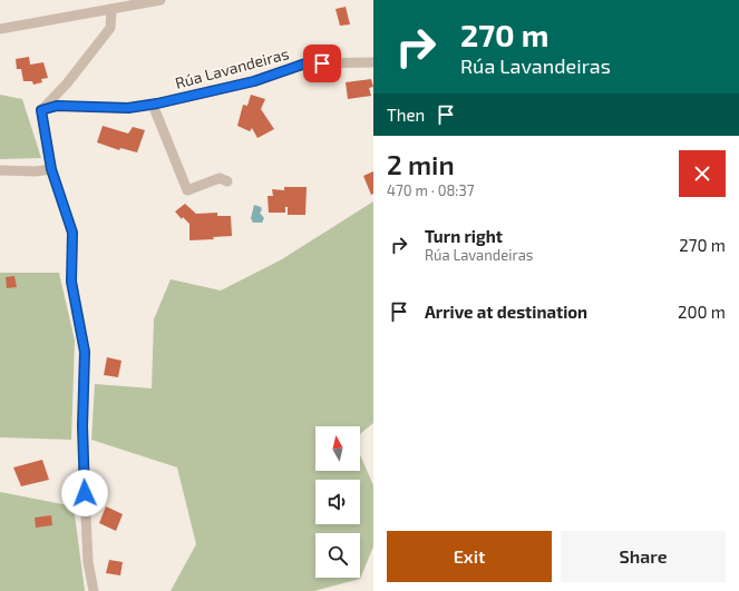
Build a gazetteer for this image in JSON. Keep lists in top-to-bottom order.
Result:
{
  "streets": {
    "street": ["Rúa Lavandeiras"]
  },
  "north": "top",
  "page": {
    "turn": ["270 m", "Rúa Lavandeiras"],
    "then": "Then",
    "heading": ["2 min", "470 m · 08:37"],
    "list": [
      {
        "name": "Turn right",
        "note": "Rúa Lavandeiras",
        "value": "270 m"
      },
      {
        "name": "Arrive at destination",
        "value": "200 m"
      }
    ],
    "buttons": ["Exit", "Share"]
  }
}
